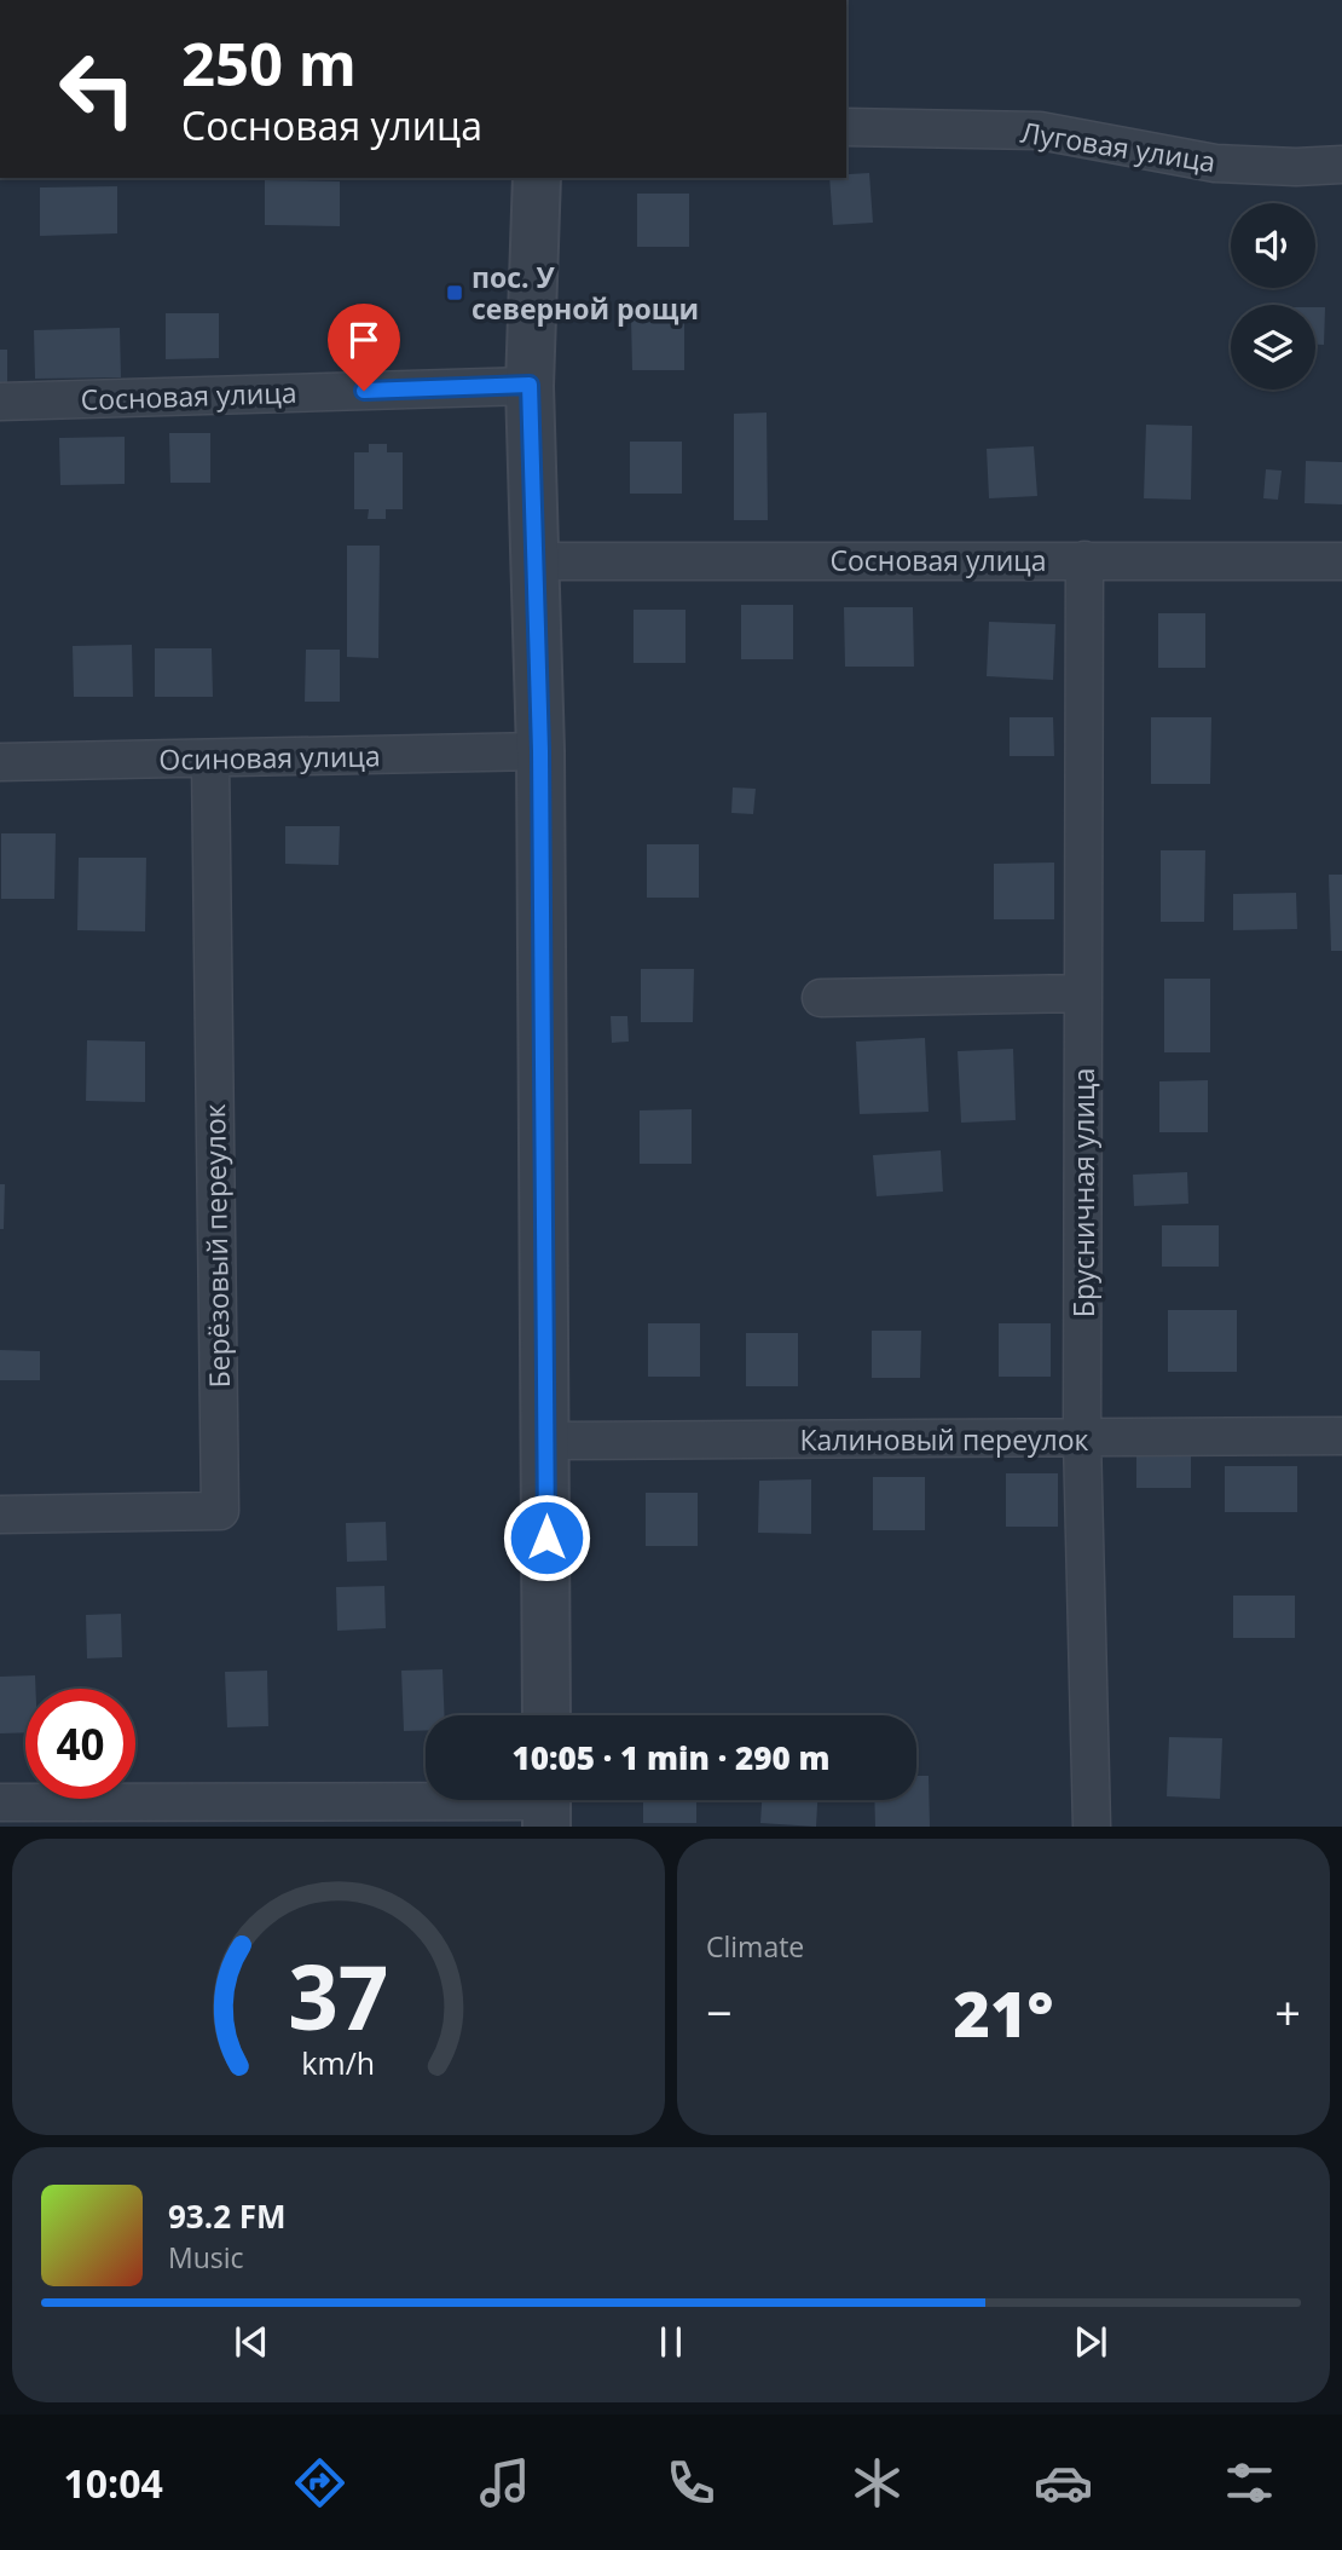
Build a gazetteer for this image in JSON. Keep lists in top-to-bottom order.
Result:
{
  "streets": {
    "street": [
      "Луговая улица",
      "Сосновая улица",
      "Осиновая улица",
      "Брусничная улица",
      "Берёзовый переулок",
      "Калиновый переулок"
    ]
  },
  "crossings": [
    ["Сосновая улица", "Брусничная улица"],
    ["Осиновая улица", "Берёзовый переулок"],
    ["Брусничная улица", "Калиновый переулок"]
  ],
  "places": {
    "transit": ["пос. У северной рощи"]
  },
  "page": {
    "turn": ["250 m", "Сосновая улица"],
    "limit": "40",
    "trip": "10:05 · 1 min · 290 m",
    "tile": "Climate",
    "heat": ["−", "21°", "+"],
    "song": ["93.2 FM", "Music"],
    "tabs": "10:04",
    "gauge": ["37", "km/h"]
  }
}
